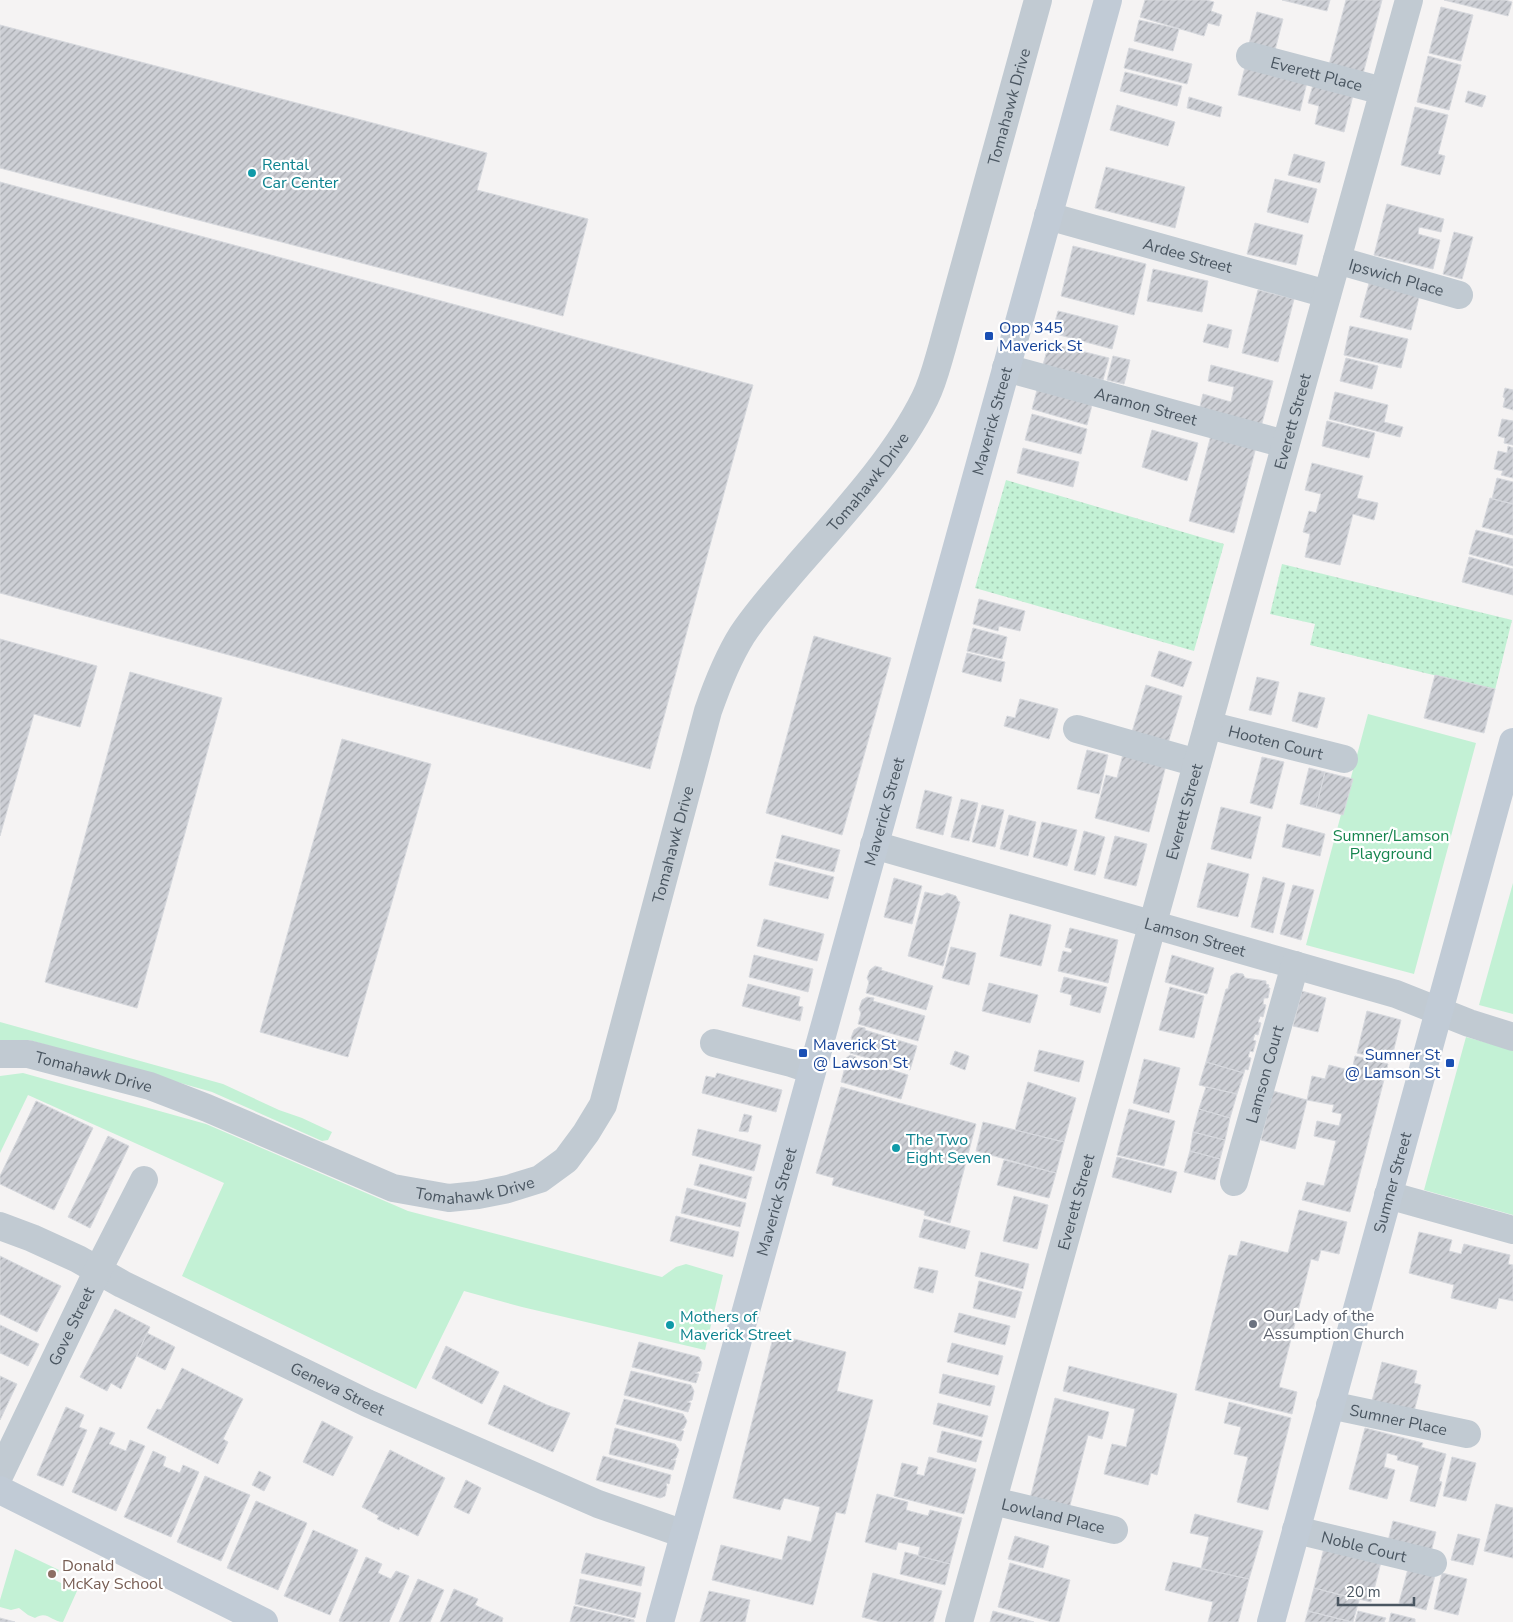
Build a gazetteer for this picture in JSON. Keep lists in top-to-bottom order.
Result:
{
  "streets": {
    "main road": ["Maverick Street", "Sumner Street"],
    "street": [
      "Everett Place",
      "Tomahawk Drive",
      "Ardee Street",
      "Ipswich Place",
      "Aramon Street",
      "Everett Street",
      "Hooten Court",
      "Lamson Street",
      "Lamson Court",
      "Gove Street",
      "Geneva Street",
      "Sumner Place",
      "Lowland Place",
      "Noble Court"
    ]
  },
  "crossings": [
    ["Everett Place", "Everett Street"],
    ["Ardee Street", "Maverick Street"],
    ["Ardee Street", "Everett Street"],
    ["Ipswich Place", "Everett Street"],
    ["Aramon Street", "Maverick Street"],
    ["Aramon Street", "Everett Street"],
    ["Maverick Street", "Lamson Street"],
    ["Maverick Street", "Geneva Street"],
    ["Everett Street", "Hooten Court"],
    ["Everett Street", "Lamson Street"],
    ["Everett Street", "Lowland Place"],
    ["Lamson Street", "Lamson Court"],
    ["Lamson Street", "Sumner Street"],
    ["Sumner Street", "Sumner Place"],
    ["Sumner Street", "Noble Court"],
    ["Gove Street", "Geneva Street"]
  ],
  "parks": ["Sumner/Lamson Playground"],
  "places": {
    "other": [
      "Rental Car Center",
      "The Two Eight Seven",
      "Our Lady of the Assumption Church",
      "Mothers of Maverick Street",
      "Donald McKay School"
    ],
    "transit": ["Opp 345 Maverick St", "Maverick St @ Lawson St", "Sumner St @ Lamson St"]
  },
  "scale_bar": "20 m"
}
